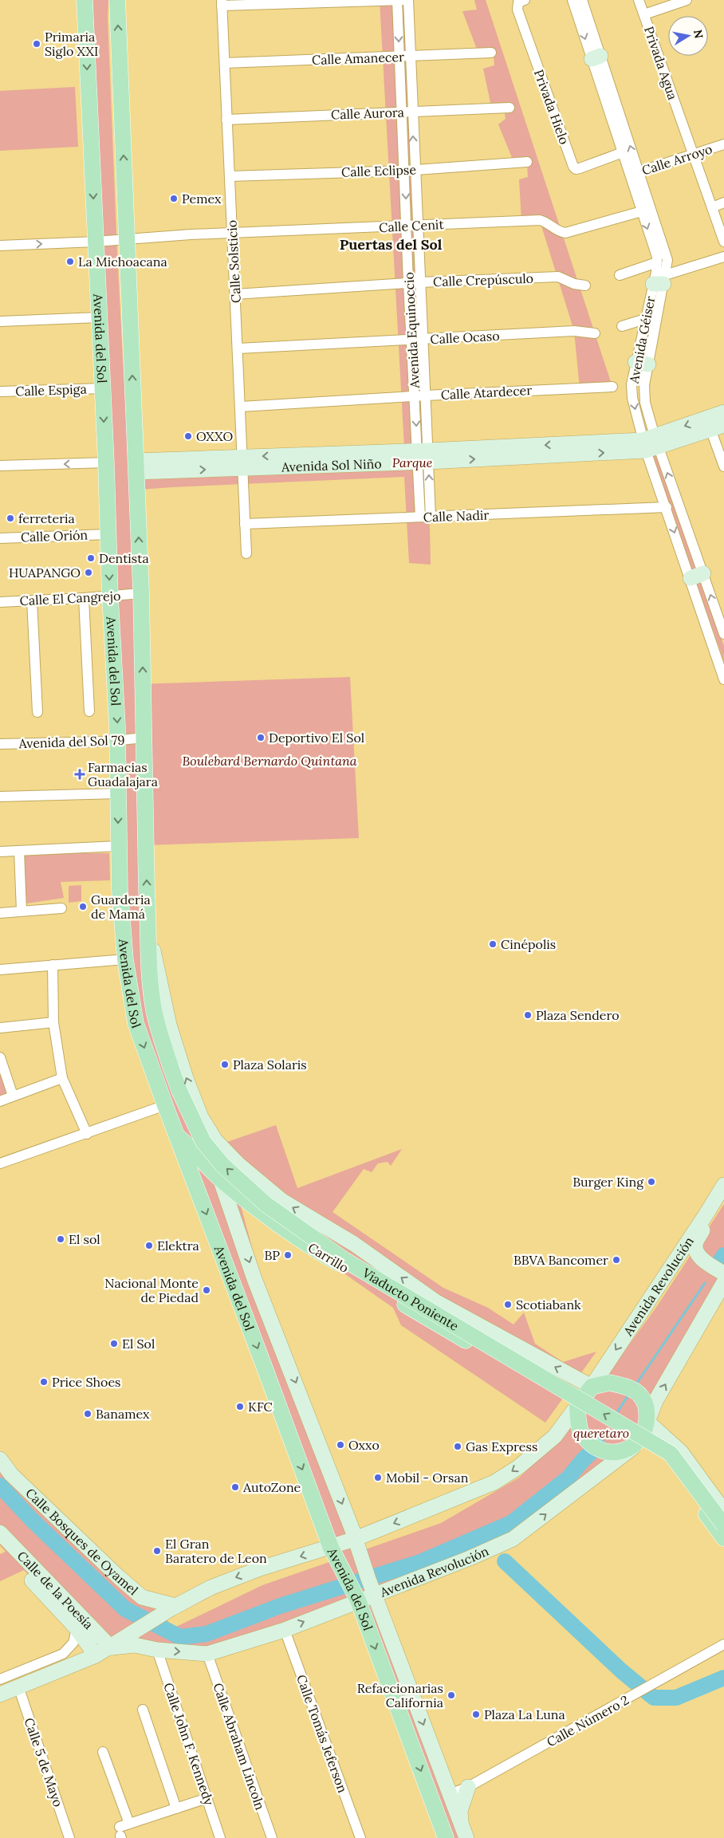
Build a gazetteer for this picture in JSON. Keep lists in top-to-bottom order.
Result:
{
  "streets": {
    "main road": ["Avenida del Sol", "Carrillo", "Viaducto Poniente"],
    "street": [
      "Calle Amanecer",
      "Privada Agua",
      "Privada Hielo",
      "Calle Aurora",
      "Calle Arroyo",
      "Calle Eclipse",
      "Calle Cenit",
      "Calle Solsticio",
      "Calle Crepúsculo",
      "Avenida Equinoccio",
      "Calle Ocaso",
      "Avenida Géiser",
      "Calle Espiga",
      "Calle Atardecer",
      "Avenida Sol Niño",
      "Calle Nadir",
      "Calle Orión",
      "Calle El Cangrejo",
      "Avenida del Sol 79",
      "Avenida Revolución",
      "Calle Bosques de Oyamel",
      "Calle de la Poesía",
      "Calle Número 2",
      "Calle Tomás Jeferson",
      "Calle John F. Kennedy",
      "Calle Abraham Lincoln",
      "Calle 5 de Mayo"
    ]
  },
  "crossings": [
    ["Calle Amanecer", "Calle Solsticio"],
    ["Calle Amanecer", "Avenida Equinoccio"],
    ["Privada Agua", "Calle Arroyo"],
    ["Privada Hielo", "Avenida Géiser"],
    ["Calle Aurora", "Calle Solsticio"],
    ["Calle Aurora", "Avenida Equinoccio"],
    ["Calle Arroyo", "Avenida Géiser"],
    ["Calle Eclipse", "Calle Solsticio"],
    ["Calle Eclipse", "Avenida Equinoccio"],
    ["Calle Cenit", "Calle Solsticio"],
    ["Calle Cenit", "Avenida Equinoccio"],
    ["Calle Cenit", "Avenida del Sol"],
    ["Calle Cenit", "Avenida Géiser"],
    ["Calle Solsticio", "Calle Crepúsculo"],
    ["Calle Solsticio", "Calle Ocaso"],
    ["Calle Solsticio", "Calle Atardecer"],
    ["Calle Solsticio", "Avenida Sol Niño"],
    ["Calle Solsticio", "Calle Nadir"],
    ["Calle Crepúsculo", "Avenida Equinoccio"],
    ["Avenida Equinoccio", "Calle Ocaso"],
    ["Avenida Equinoccio", "Calle Atardecer"],
    ["Avenida Equinoccio", "Avenida Sol Niño"],
    ["Avenida Equinoccio", "Calle Nadir"],
    ["Avenida del Sol", "Calle Espiga"],
    ["Avenida del Sol", "Avenida Sol Niño"],
    ["Avenida del Sol", "Calle Orión"],
    ["Avenida del Sol", "Calle El Cangrejo"],
    ["Avenida del Sol", "Avenida del Sol 79"],
    ["Avenida del Sol", "Carrillo"],
    ["Avenida del Sol", "Avenida Revolución"],
    ["Avenida del Sol", "Viaducto Poniente"],
    ["Avenida del Sol", "Calle Número 2"],
    ["Avenida Géiser", "Avenida Sol Niño"],
    ["Avenida Géiser", "Calle Nadir"],
    ["Carrillo", "Avenida Revolución"],
    ["Avenida Revolución", "Calle Bosques de Oyamel"],
    ["Avenida Revolución", "Calle de la Poesía"],
    ["Avenida Revolución", "Calle Tomás Jeferson"],
    ["Avenida Revolución", "Calle John F. Kennedy"],
    ["Avenida Revolución", "Calle Abraham Lincoln"],
    ["Avenida Revolución", "Calle 5 de Mayo"]
  ],
  "one_way": ["Viaducto Poniente"],
  "districts": ["Puertas del Sol"],
  "parks": ["Parque", "Boulebard Bernardo Quintana", "queretaro"],
  "places": {
    "other": [
      "Primaria Siglo XXI",
      "Pemex",
      "La Michoacana",
      "OXXO",
      "ferreteria",
      "Dentista",
      "HUAPANGO",
      "Deportivo El Sol",
      "Guarderia de Mamá",
      "Cinépolis",
      "Plaza Sendero",
      "Plaza Solaris",
      "Burger King",
      "El sol",
      "Elektra",
      "BP",
      "BBVA Bancomer",
      "Nacional Monte de Piedad",
      "Scotiabank",
      "El Sol",
      "Price Shoes",
      "KFC",
      "Banamex",
      "Oxxo",
      "Gas Express",
      "Mobil - Orsan",
      "AutoZone",
      "El Gran Baratero de Leon",
      "Refaccionarias California",
      "Plaza La Luna"
    ],
    "health": ["Farmacias Guadalajara"]
  },
  "north": "right"
}
